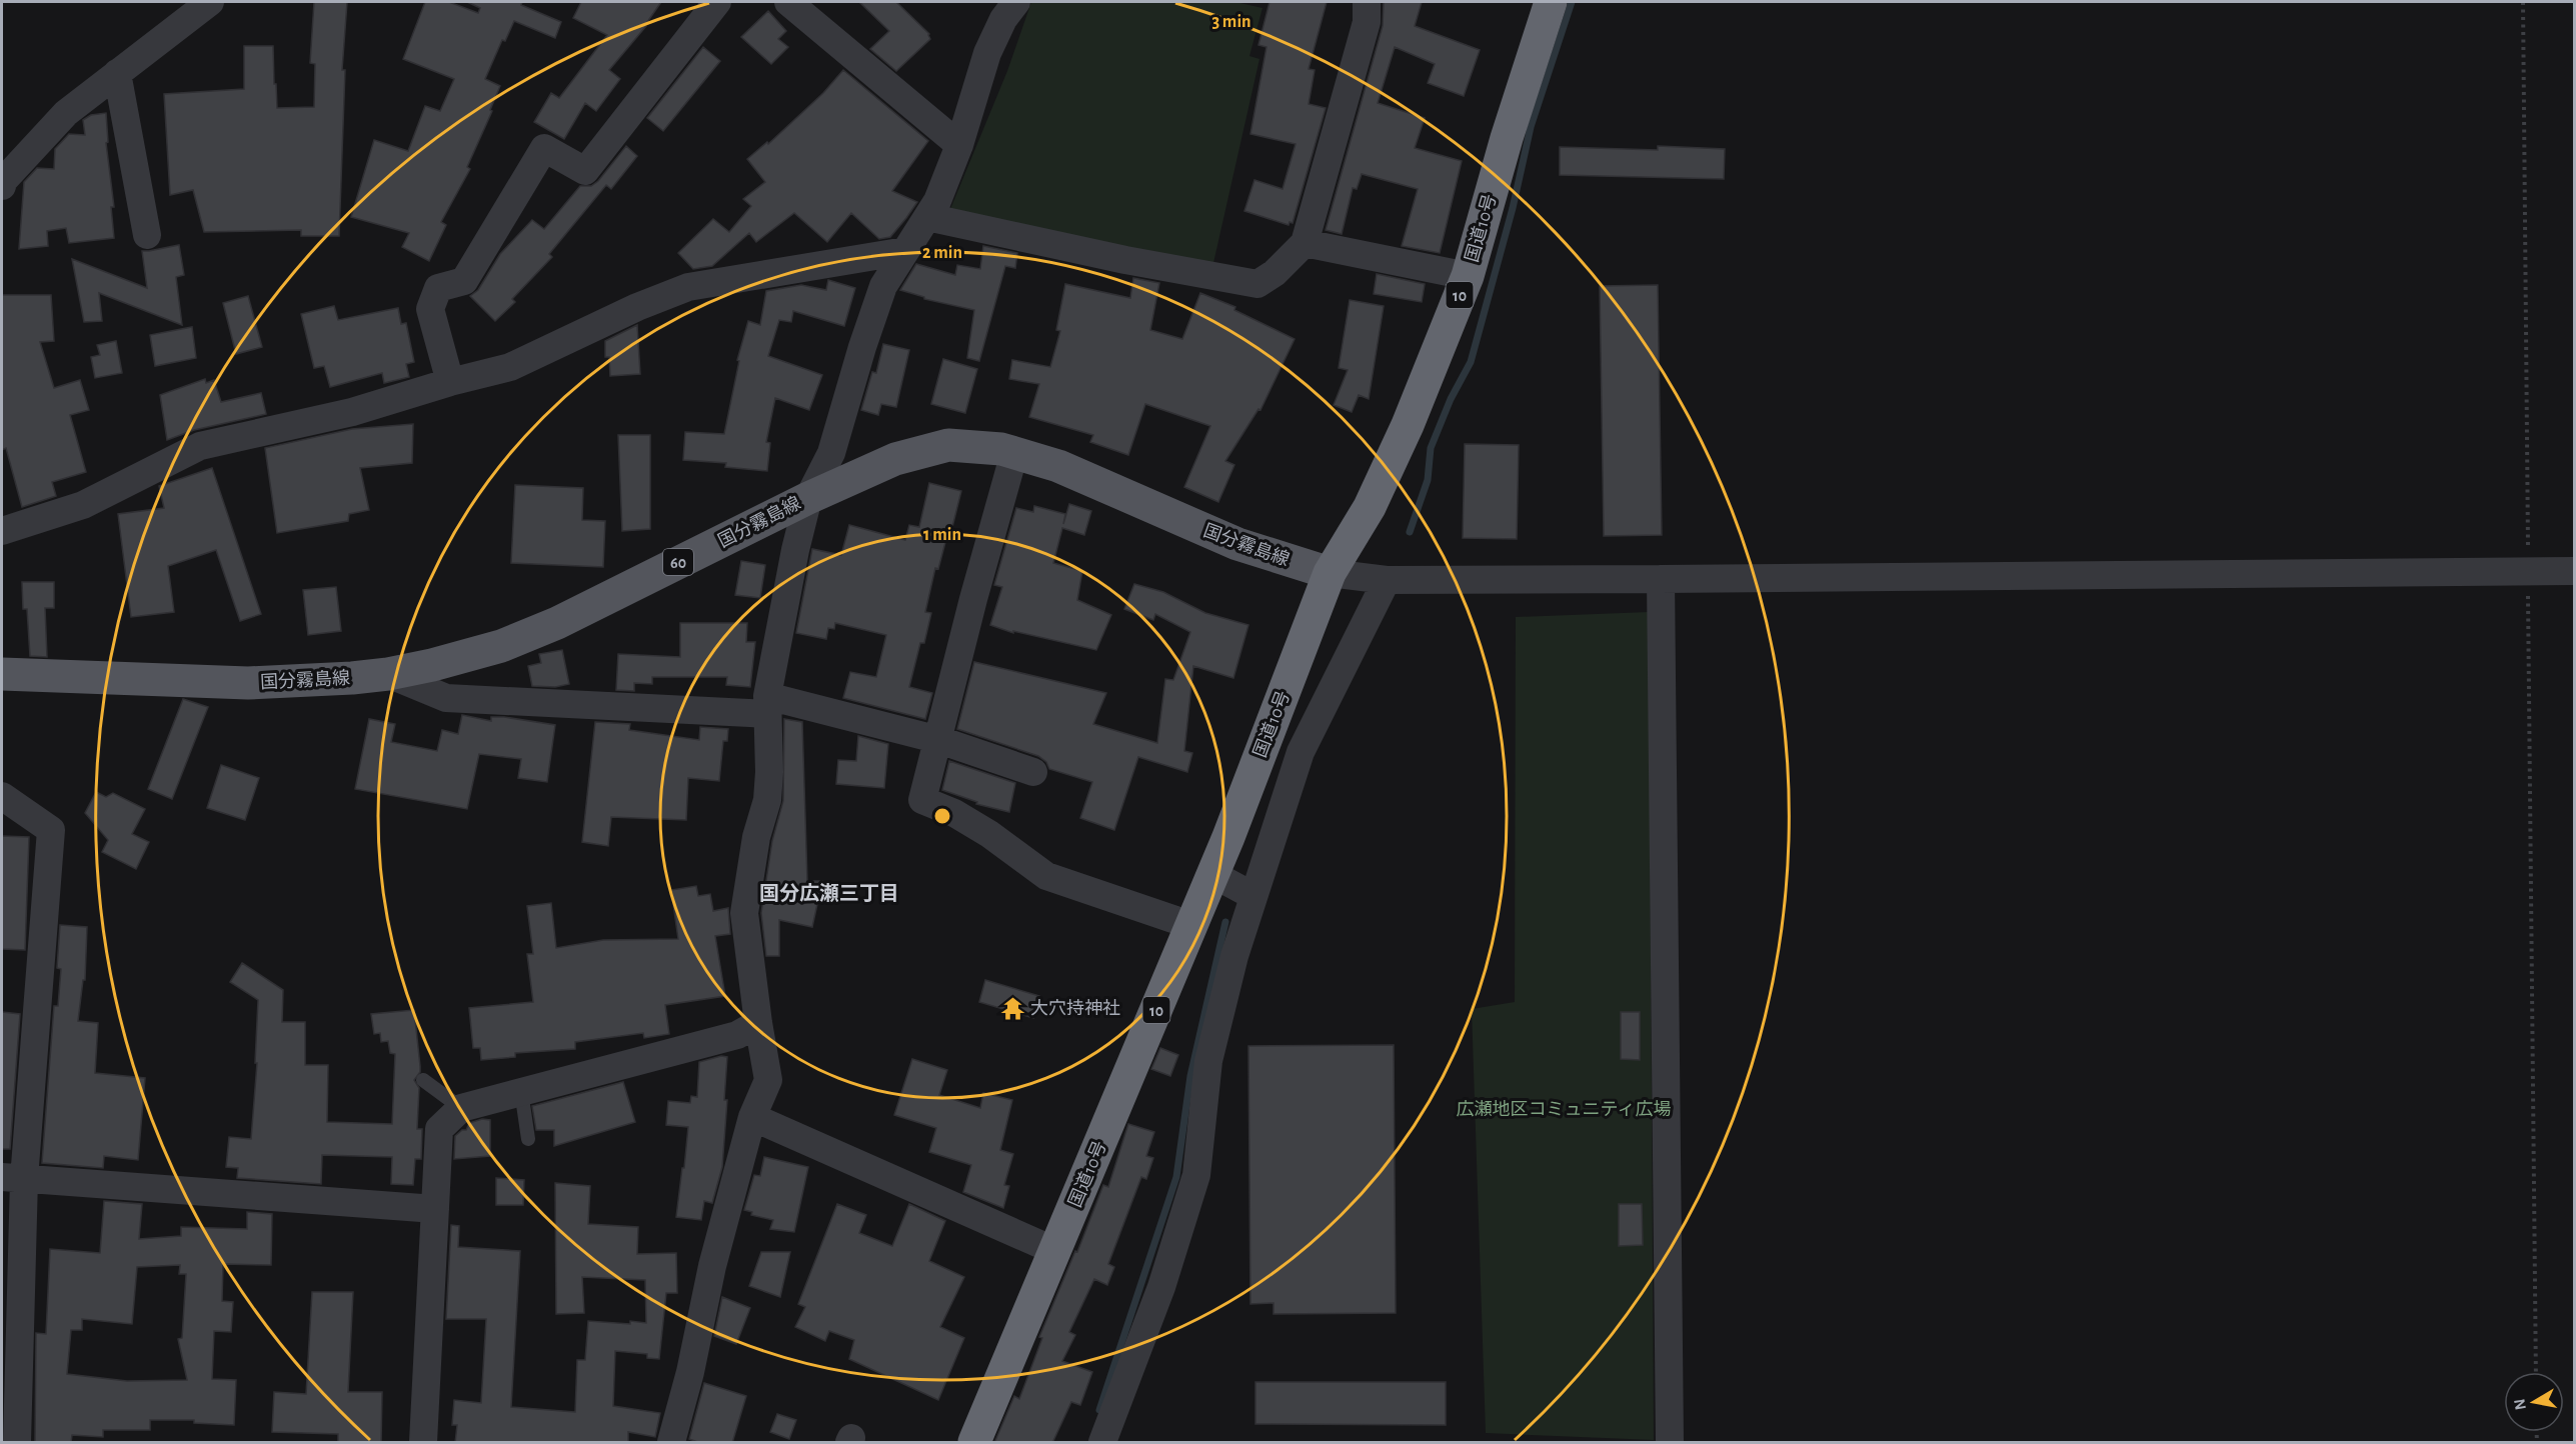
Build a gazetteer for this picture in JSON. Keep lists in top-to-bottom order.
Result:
{
  "streets": {
    "highway": ["国道10号", "10"],
    "main road": ["国分霧島線", "60"]
  },
  "crossings": [
    ["国道10号", "国分霧島線"]
  ],
  "districts": ["国分広瀬三丁目"],
  "parks": ["広瀬地区コミュニティ広場"],
  "places": {
    "temple": ["大穴持神社"]
  },
  "north": "left",
  "rings": ["3 min", "2 min", "1 min"]
}
